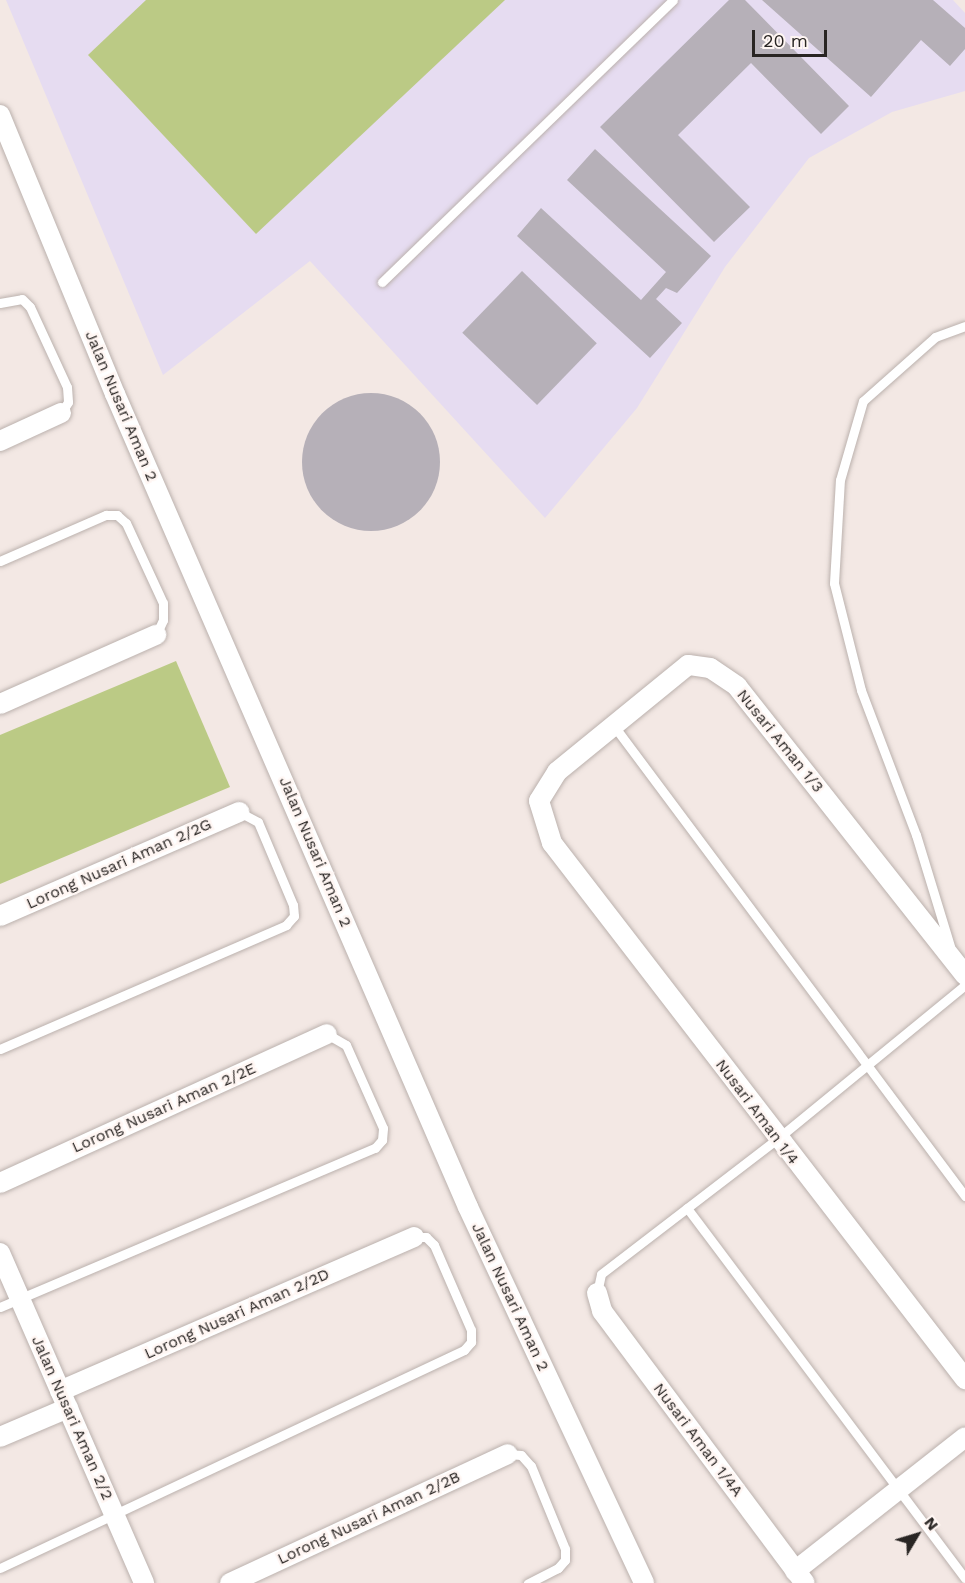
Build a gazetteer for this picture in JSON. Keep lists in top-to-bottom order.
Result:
{
  "streets": {
    "street": [
      "Jalan Nusari Aman 2",
      "Nusari Aman 1/3",
      "Lorong Nusari Aman 2/2G",
      "Lorong Nusari Aman 2/2E",
      "Nusari Aman 1/4",
      "Lorong Nusari Aman 2/2D",
      "Jalan Nusari Aman 2/2",
      "Nusari Aman 1/4A",
      "Lorong Nusari Aman 2/2B"
    ]
  },
  "crossings": [
    ["Nusari Aman 1/3", "Nusari Aman 1/4"],
    ["Lorong Nusari Aman 2/2D", "Jalan Nusari Aman 2/2"]
  ],
  "scale_bar": "20 m",
  "north": "top right"
}
